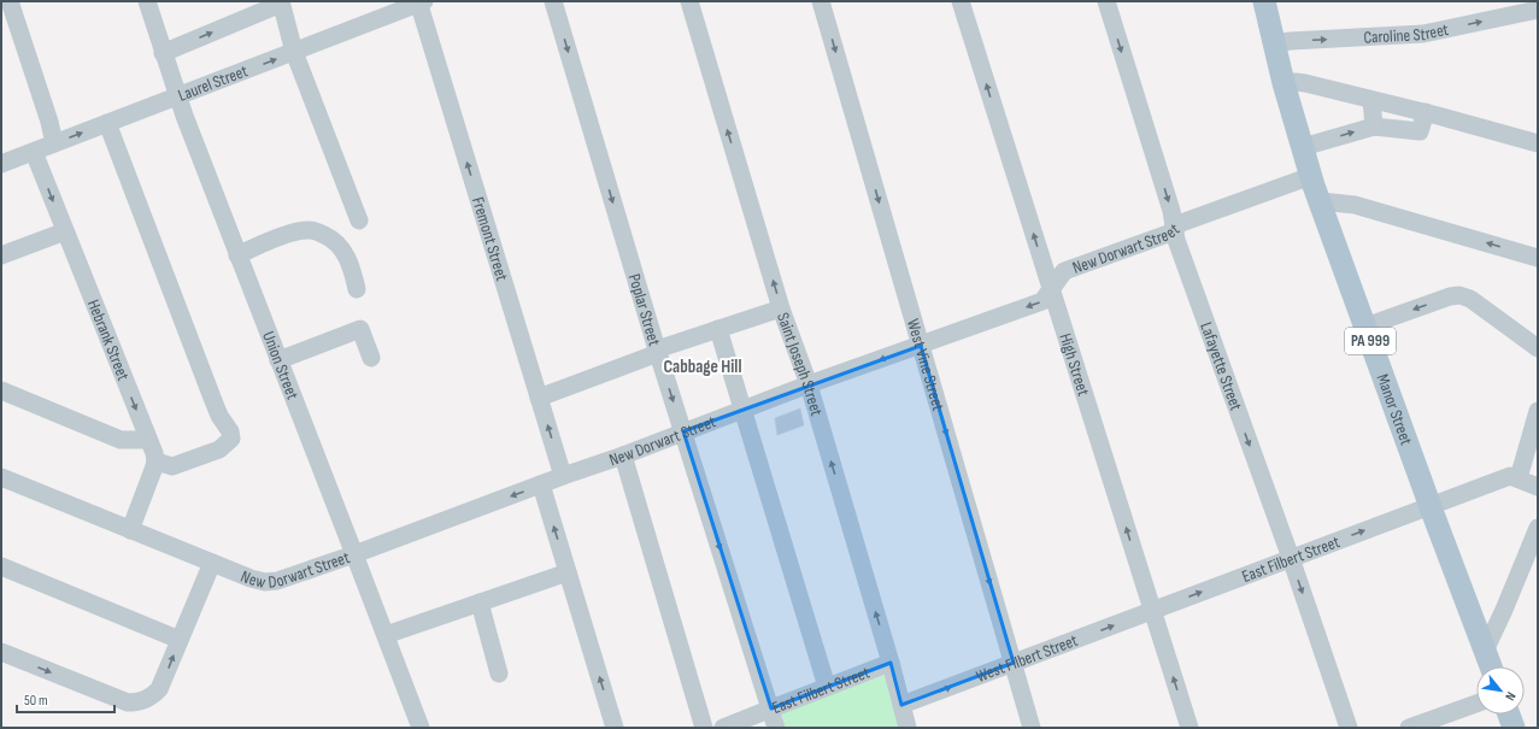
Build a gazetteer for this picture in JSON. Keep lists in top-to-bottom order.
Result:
{
  "streets": {
    "main road": ["PA 999", "Manor Street"],
    "street": [
      "Caroline Street",
      "Laurel Street",
      "Fremont Street",
      "New Dorwart Street",
      "Poplar Street",
      "Hebrank Street",
      "Saint Joseph Street",
      "Union Street",
      "West Vine Street",
      "High Street",
      "Lafayette Street",
      "East Filbert Street",
      "West Filbert Street"
    ]
  },
  "crossings": [
    ["Caroline Street", "Manor Street"],
    ["Laurel Street", "Fremont Street"],
    ["Laurel Street", "Hebrank Street"],
    ["Laurel Street", "Union Street"],
    ["Fremont Street", "New Dorwart Street"],
    ["New Dorwart Street", "Poplar Street"],
    ["New Dorwart Street", "Saint Joseph Street"],
    ["New Dorwart Street", "Union Street"],
    ["New Dorwart Street", "West Vine Street"],
    ["New Dorwart Street", "High Street"],
    ["New Dorwart Street", "Lafayette Street"],
    ["New Dorwart Street", "Manor Street"],
    ["Poplar Street", "East Filbert Street"],
    ["Saint Joseph Street", "East Filbert Street"],
    ["Saint Joseph Street", "West Filbert Street"],
    ["West Vine Street", "West Filbert Street"],
    ["High Street", "East Filbert Street"],
    ["High Street", "West Filbert Street"],
    ["Lafayette Street", "East Filbert Street"],
    ["Manor Street", "East Filbert Street"],
    ["East Filbert Street", "West Filbert Street"]
  ],
  "one_way": [
    "Hebrank Street",
    "West Vine Street",
    "High Street",
    "Lafayette Street",
    "East Filbert Street",
    "West Filbert Street"
  ],
  "districts": ["Cabbage Hill"],
  "scale_bar": "50 m",
  "north": "bottom right"
}
